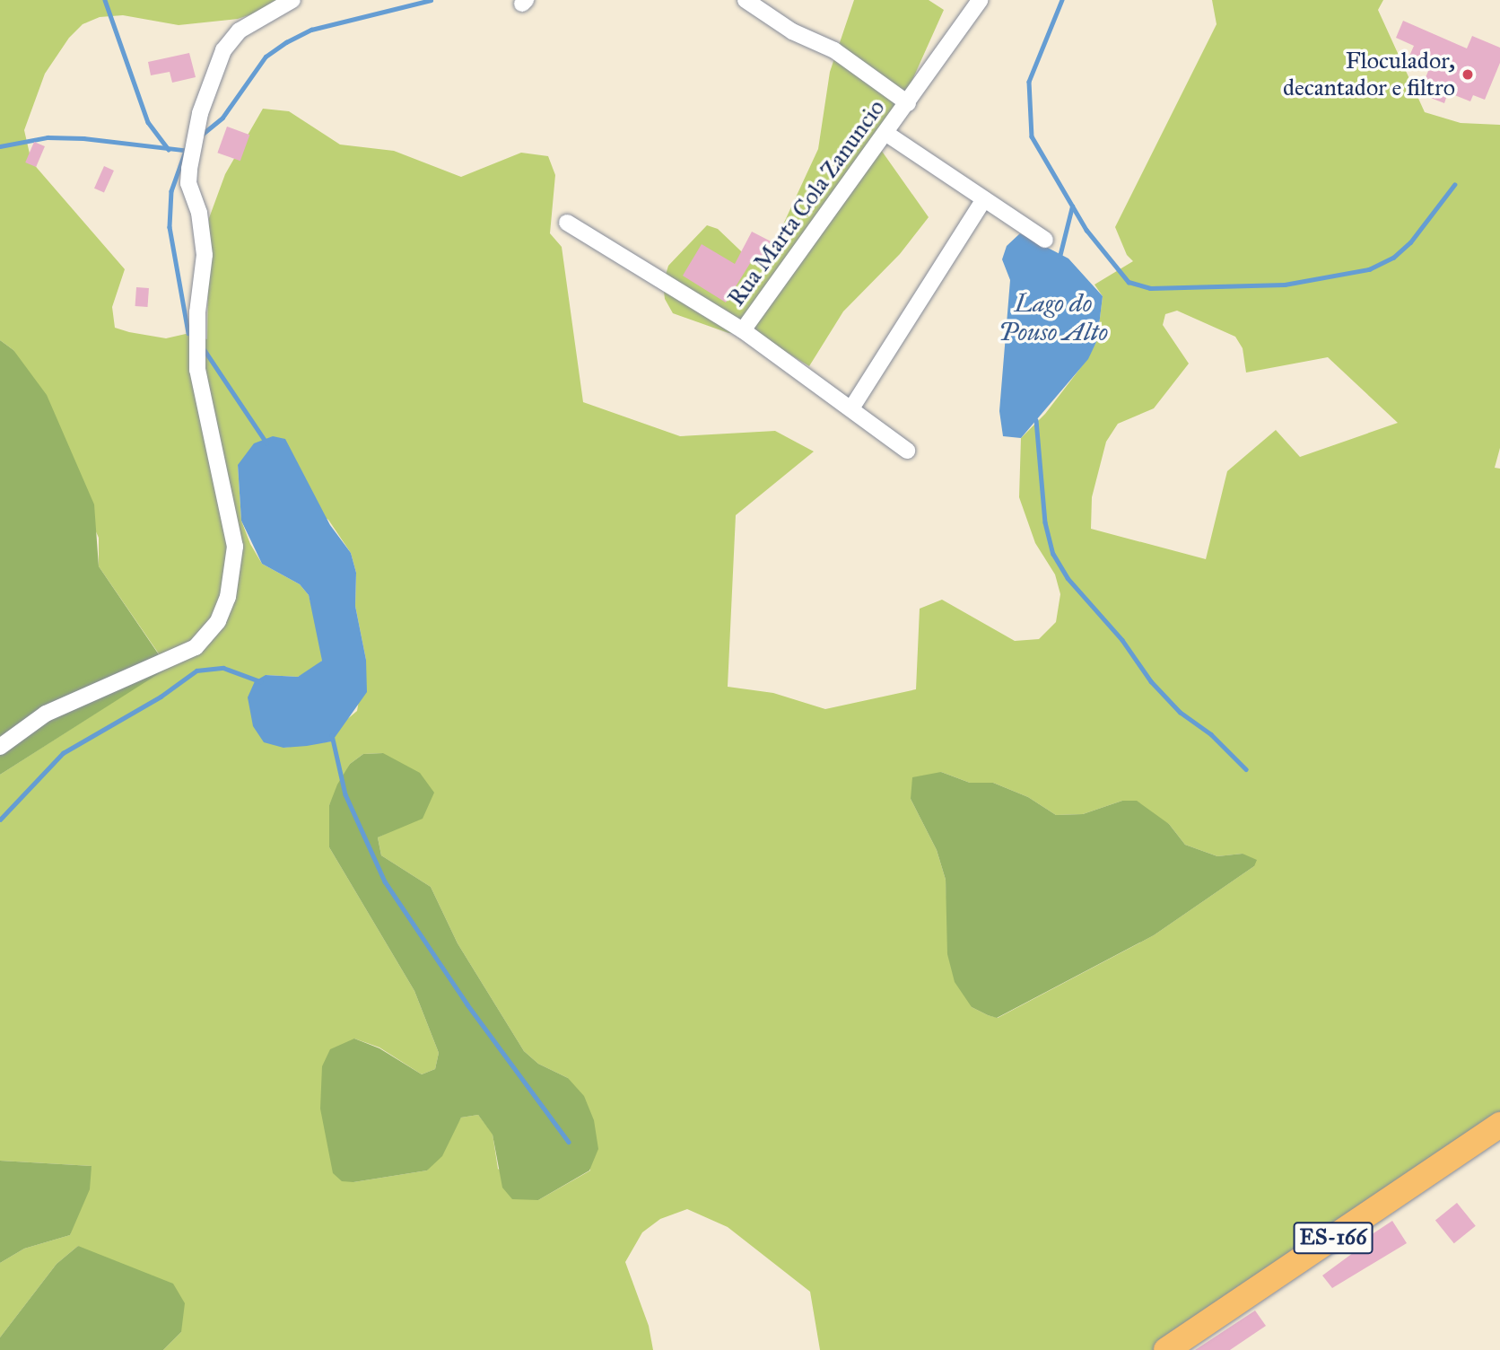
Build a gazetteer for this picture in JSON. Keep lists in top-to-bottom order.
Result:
{
  "streets": {
    "main road": ["ES-166"],
    "street": ["Rua Marta Cola Zanuncio"]
  },
  "water": ["Lago do Pouso Alto"],
  "places": ["Floculador, decantador e filtro"]
}
